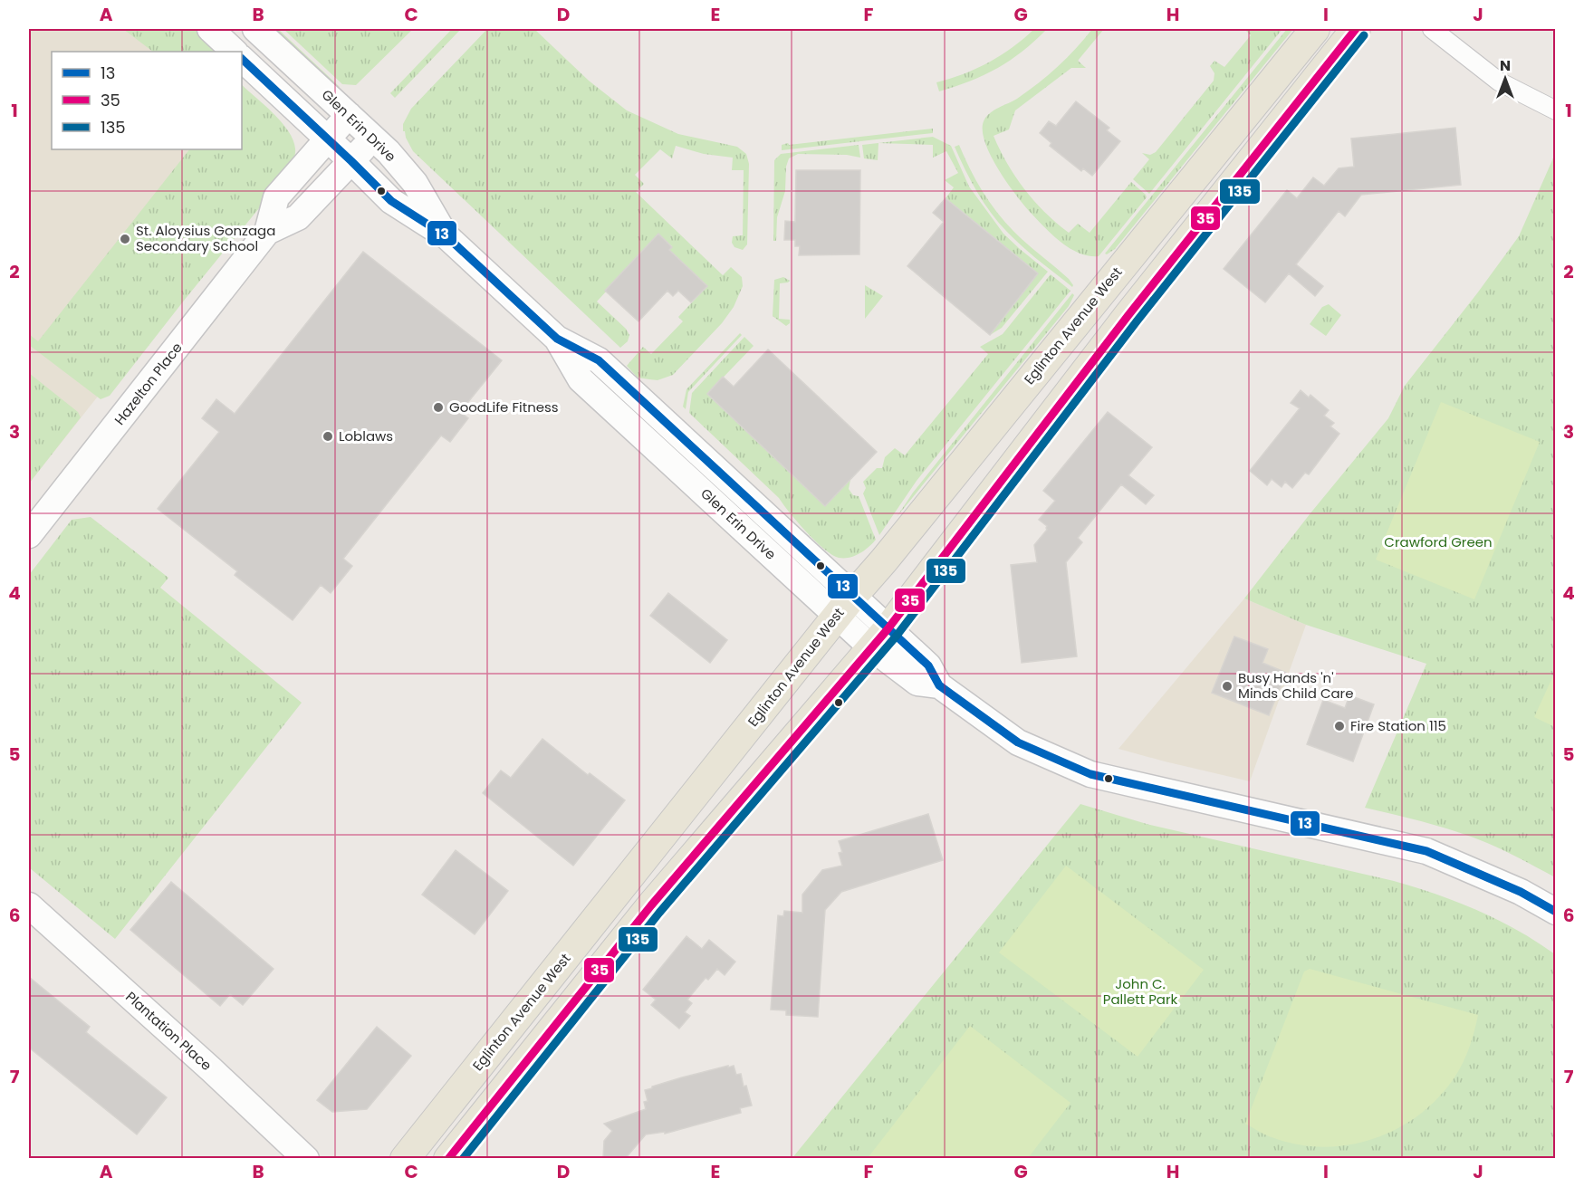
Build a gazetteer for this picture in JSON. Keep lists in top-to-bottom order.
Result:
{
  "streets": {
    "main road": ["Eglinton Avenue West"],
    "street": ["Glen Erin Drive", "Hazelton Place", "Plantation Place"]
  },
  "crossings": [
    ["Glen Erin Drive", "Eglinton Avenue West"],
    ["Glen Erin Drive", "Hazelton Place"]
  ],
  "parks": ["Crawford Green", "John C. Pallett Park"],
  "places": [
    "St. Aloysius Gonzaga Secondary School",
    "GoodLife Fitness",
    "Loblaws",
    "Busy Hands 'n' Minds Child Care",
    "Fire Station 115"
  ],
  "lines": ["transit line 35", "transit line 135", "transit line 13"],
  "legend": ["13", "35", "135"],
  "north": "top",
  "grid": {
    "columns": [
      "A",
      "B",
      "C",
      "D",
      "E",
      "F",
      "G",
      "H",
      "I",
      "J"
    ],
    "rows": [
      "1",
      "2",
      "3",
      "4",
      "5",
      "6",
      "7"
    ]
  }
}
